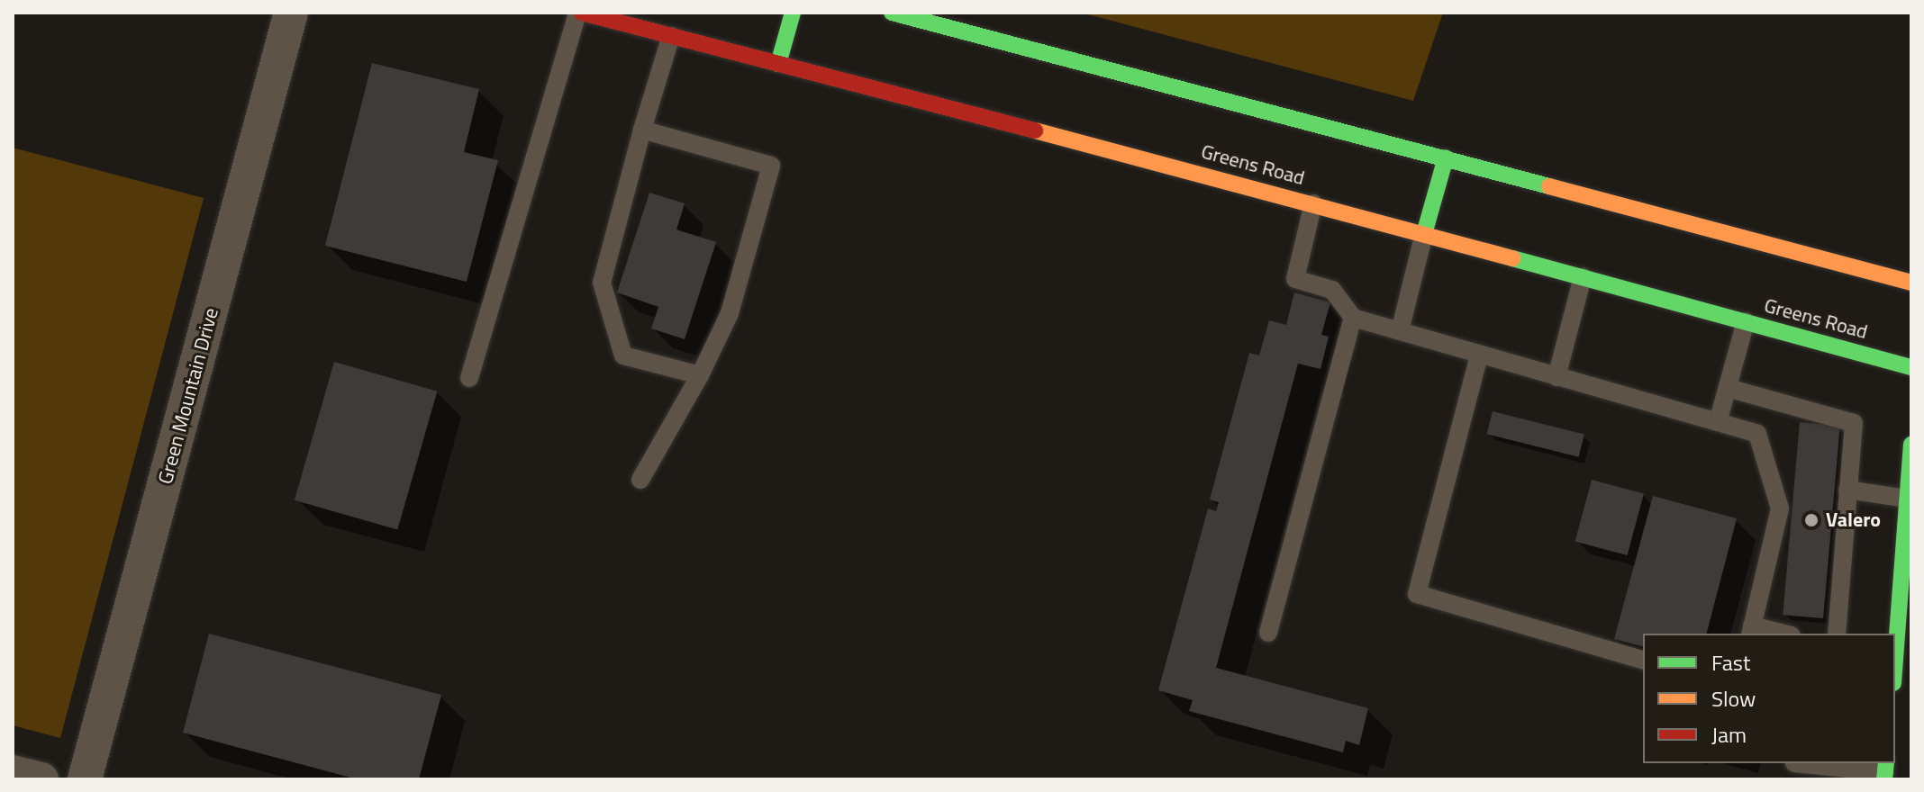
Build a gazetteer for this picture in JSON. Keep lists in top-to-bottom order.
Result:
{
  "streets": {
    "main road": ["Greens Road"],
    "street": ["Green Mountain Drive"]
  },
  "places": ["Valero"],
  "legend": ["Fast", "Slow", "Jam"]
}
